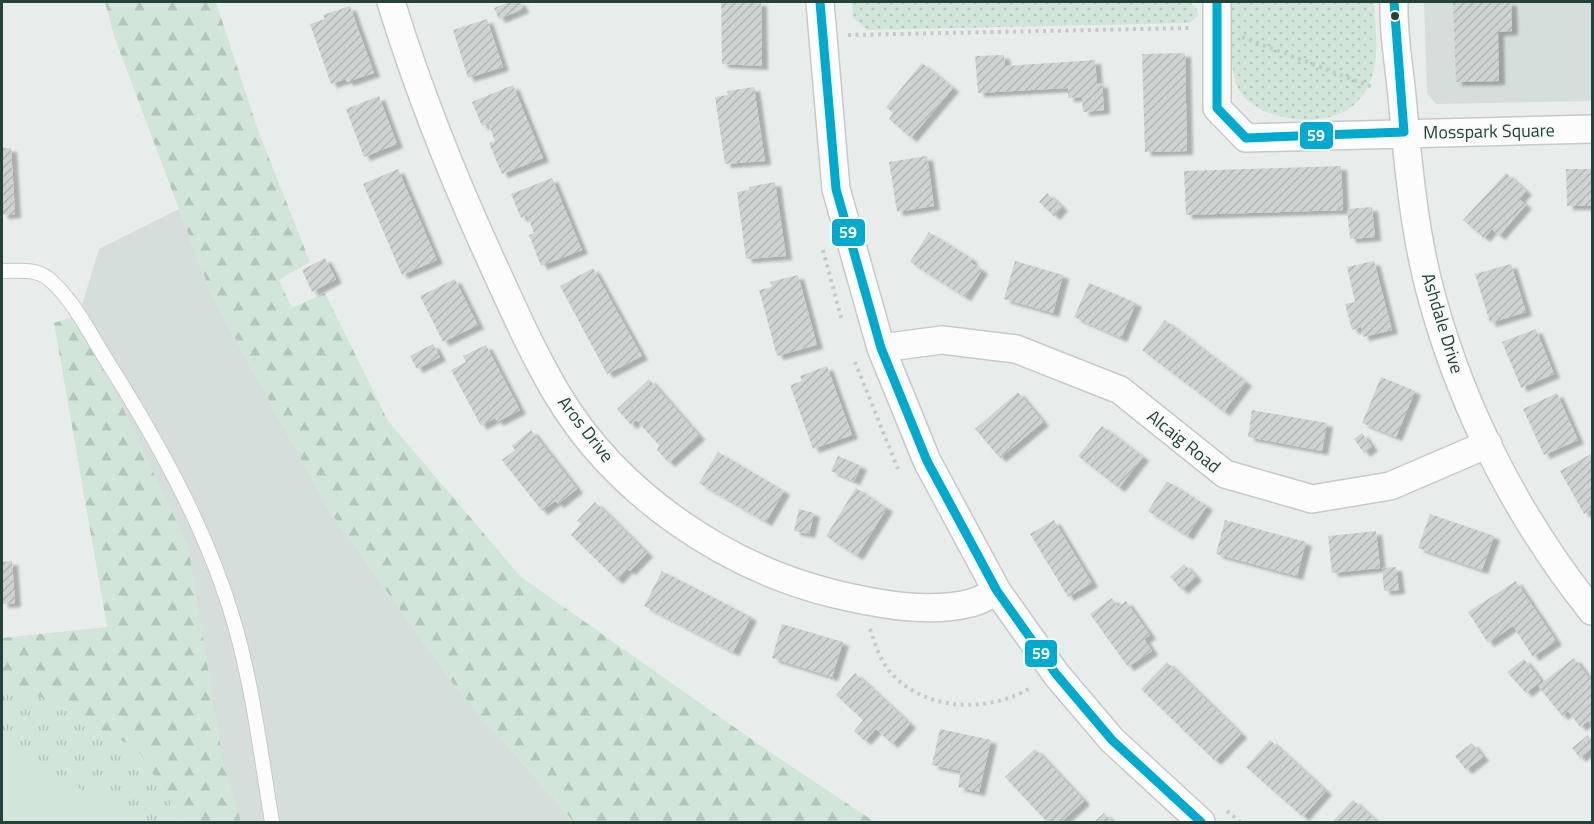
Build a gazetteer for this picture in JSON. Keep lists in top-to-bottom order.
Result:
{
  "streets": {
    "street": [
      "Mosspark Square",
      "Ashdale Drive",
      "Aros Drive",
      "Alcaig Road"
    ]
  },
  "crossings": [
    ["Mosspark Square", "Ashdale Drive"],
    ["Ashdale Drive", "Alcaig Road"]
  ],
  "lines": ["transit line 59"]
}
